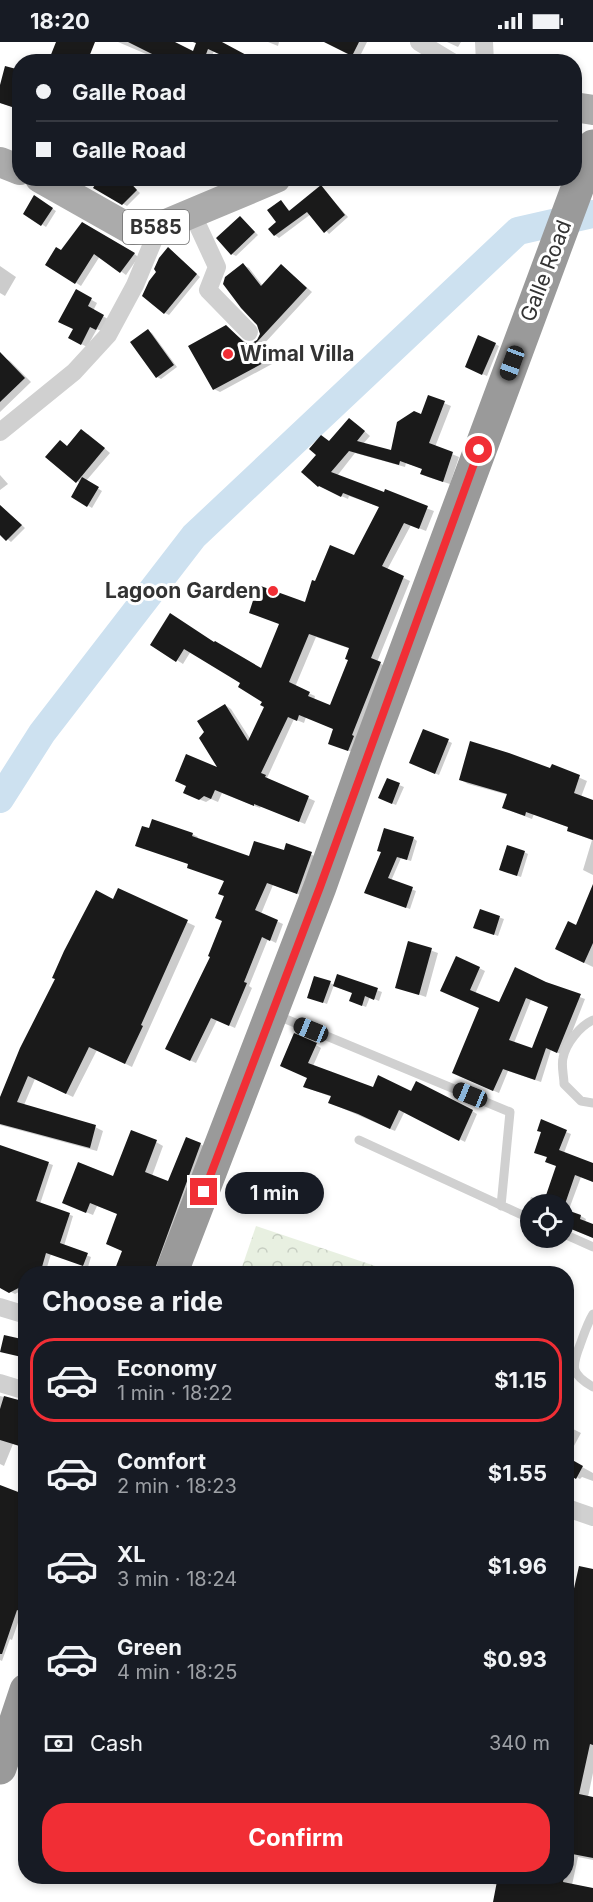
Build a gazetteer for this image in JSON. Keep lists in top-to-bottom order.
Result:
{
  "streets": {
    "highway": ["Galle Road"],
    "main road": ["B585"]
  },
  "places": ["Wimal Villa", "Lagoon Garden"],
  "page": {
    "status": "18:20",
    "banner": ["Galle Road", "Galle Road"],
    "bubble": "1 min",
    "heading": "Choose a ride",
    "list": [
      {
        "name": "Economy",
        "note": "1 min · 18:22",
        "value": "$1.15"
      },
      {
        "name": "Comfort",
        "note": "2 min · 18:23",
        "value": "$1.55"
      },
      {
        "name": "XL",
        "note": "3 min · 18:24",
        "value": "$1.96"
      },
      {
        "name": "Green",
        "note": "4 min · 18:25",
        "value": "$0.93"
      }
    ],
    "pay": ["Cash", "340 m"],
    "buttons": "Confirm"
  }
}
